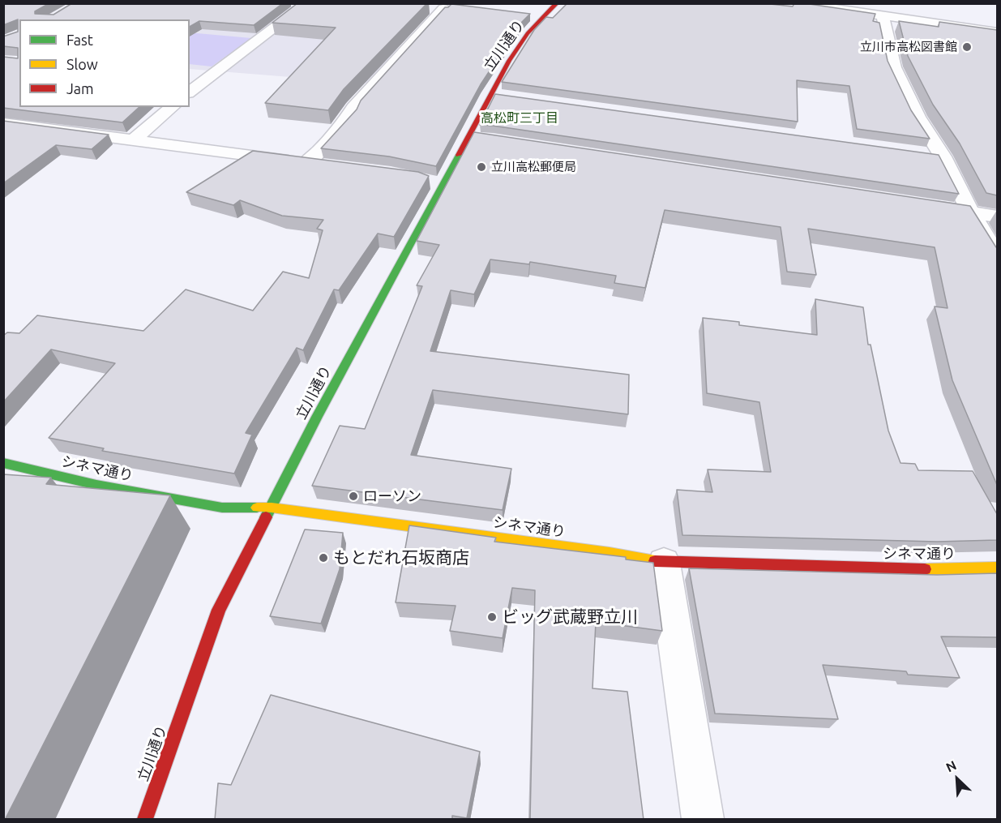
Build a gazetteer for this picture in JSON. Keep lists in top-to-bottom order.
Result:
{
  "streets": {
    "main road": ["立川通り", "シネマ通り"]
  },
  "crossings": [
    ["立川通り", "シネマ通り"]
  ],
  "districts": ["高松町三丁目"],
  "places": [
    "立川市高松図書館",
    "立川高松郵便局",
    "ローソン",
    "もとだれ石坂商店",
    "ビッグ武蔵野立川"
  ],
  "legend": ["Fast", "Slow", "Jam"],
  "north": "top left"
}
